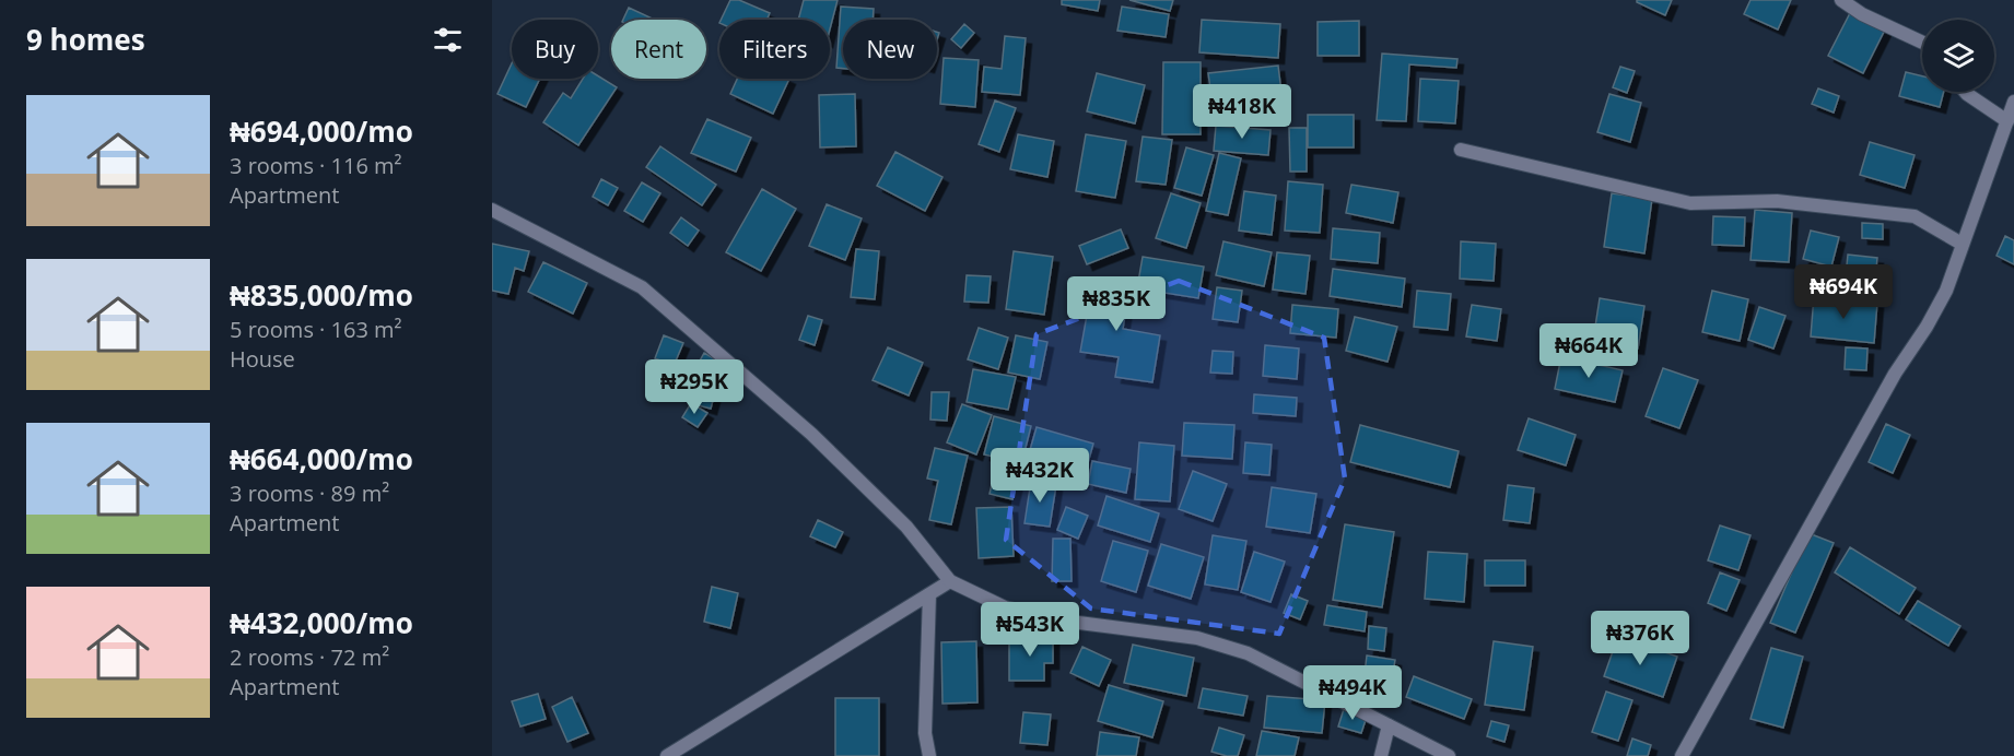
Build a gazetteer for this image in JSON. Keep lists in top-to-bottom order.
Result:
{
  "page": {
    "heading": "9 homes",
    "chip": [
      "Buy",
      "Rent",
      "Filters",
      "New"
    ],
    "list": [
      {
        "name": "₦694,000/mo",
        "note": "3 rooms · 116 m² · Apartment"
      },
      {
        "name": "₦835,000/mo",
        "note": "5 rooms · 163 m² · House"
      },
      {
        "name": "₦664,000/mo",
        "note": "3 rooms · 89 m² · Apartment"
      },
      {
        "name": "₦432,000/mo",
        "note": "2 rooms · 72 m² · Apartment"
      }
    ],
    "price": [
      "₦418K",
      "₦694K",
      "₦835K",
      "₦664K",
      "₦295K",
      "₦432K",
      "₦543K",
      "₦376K",
      "₦494K"
    ]
  }
}
